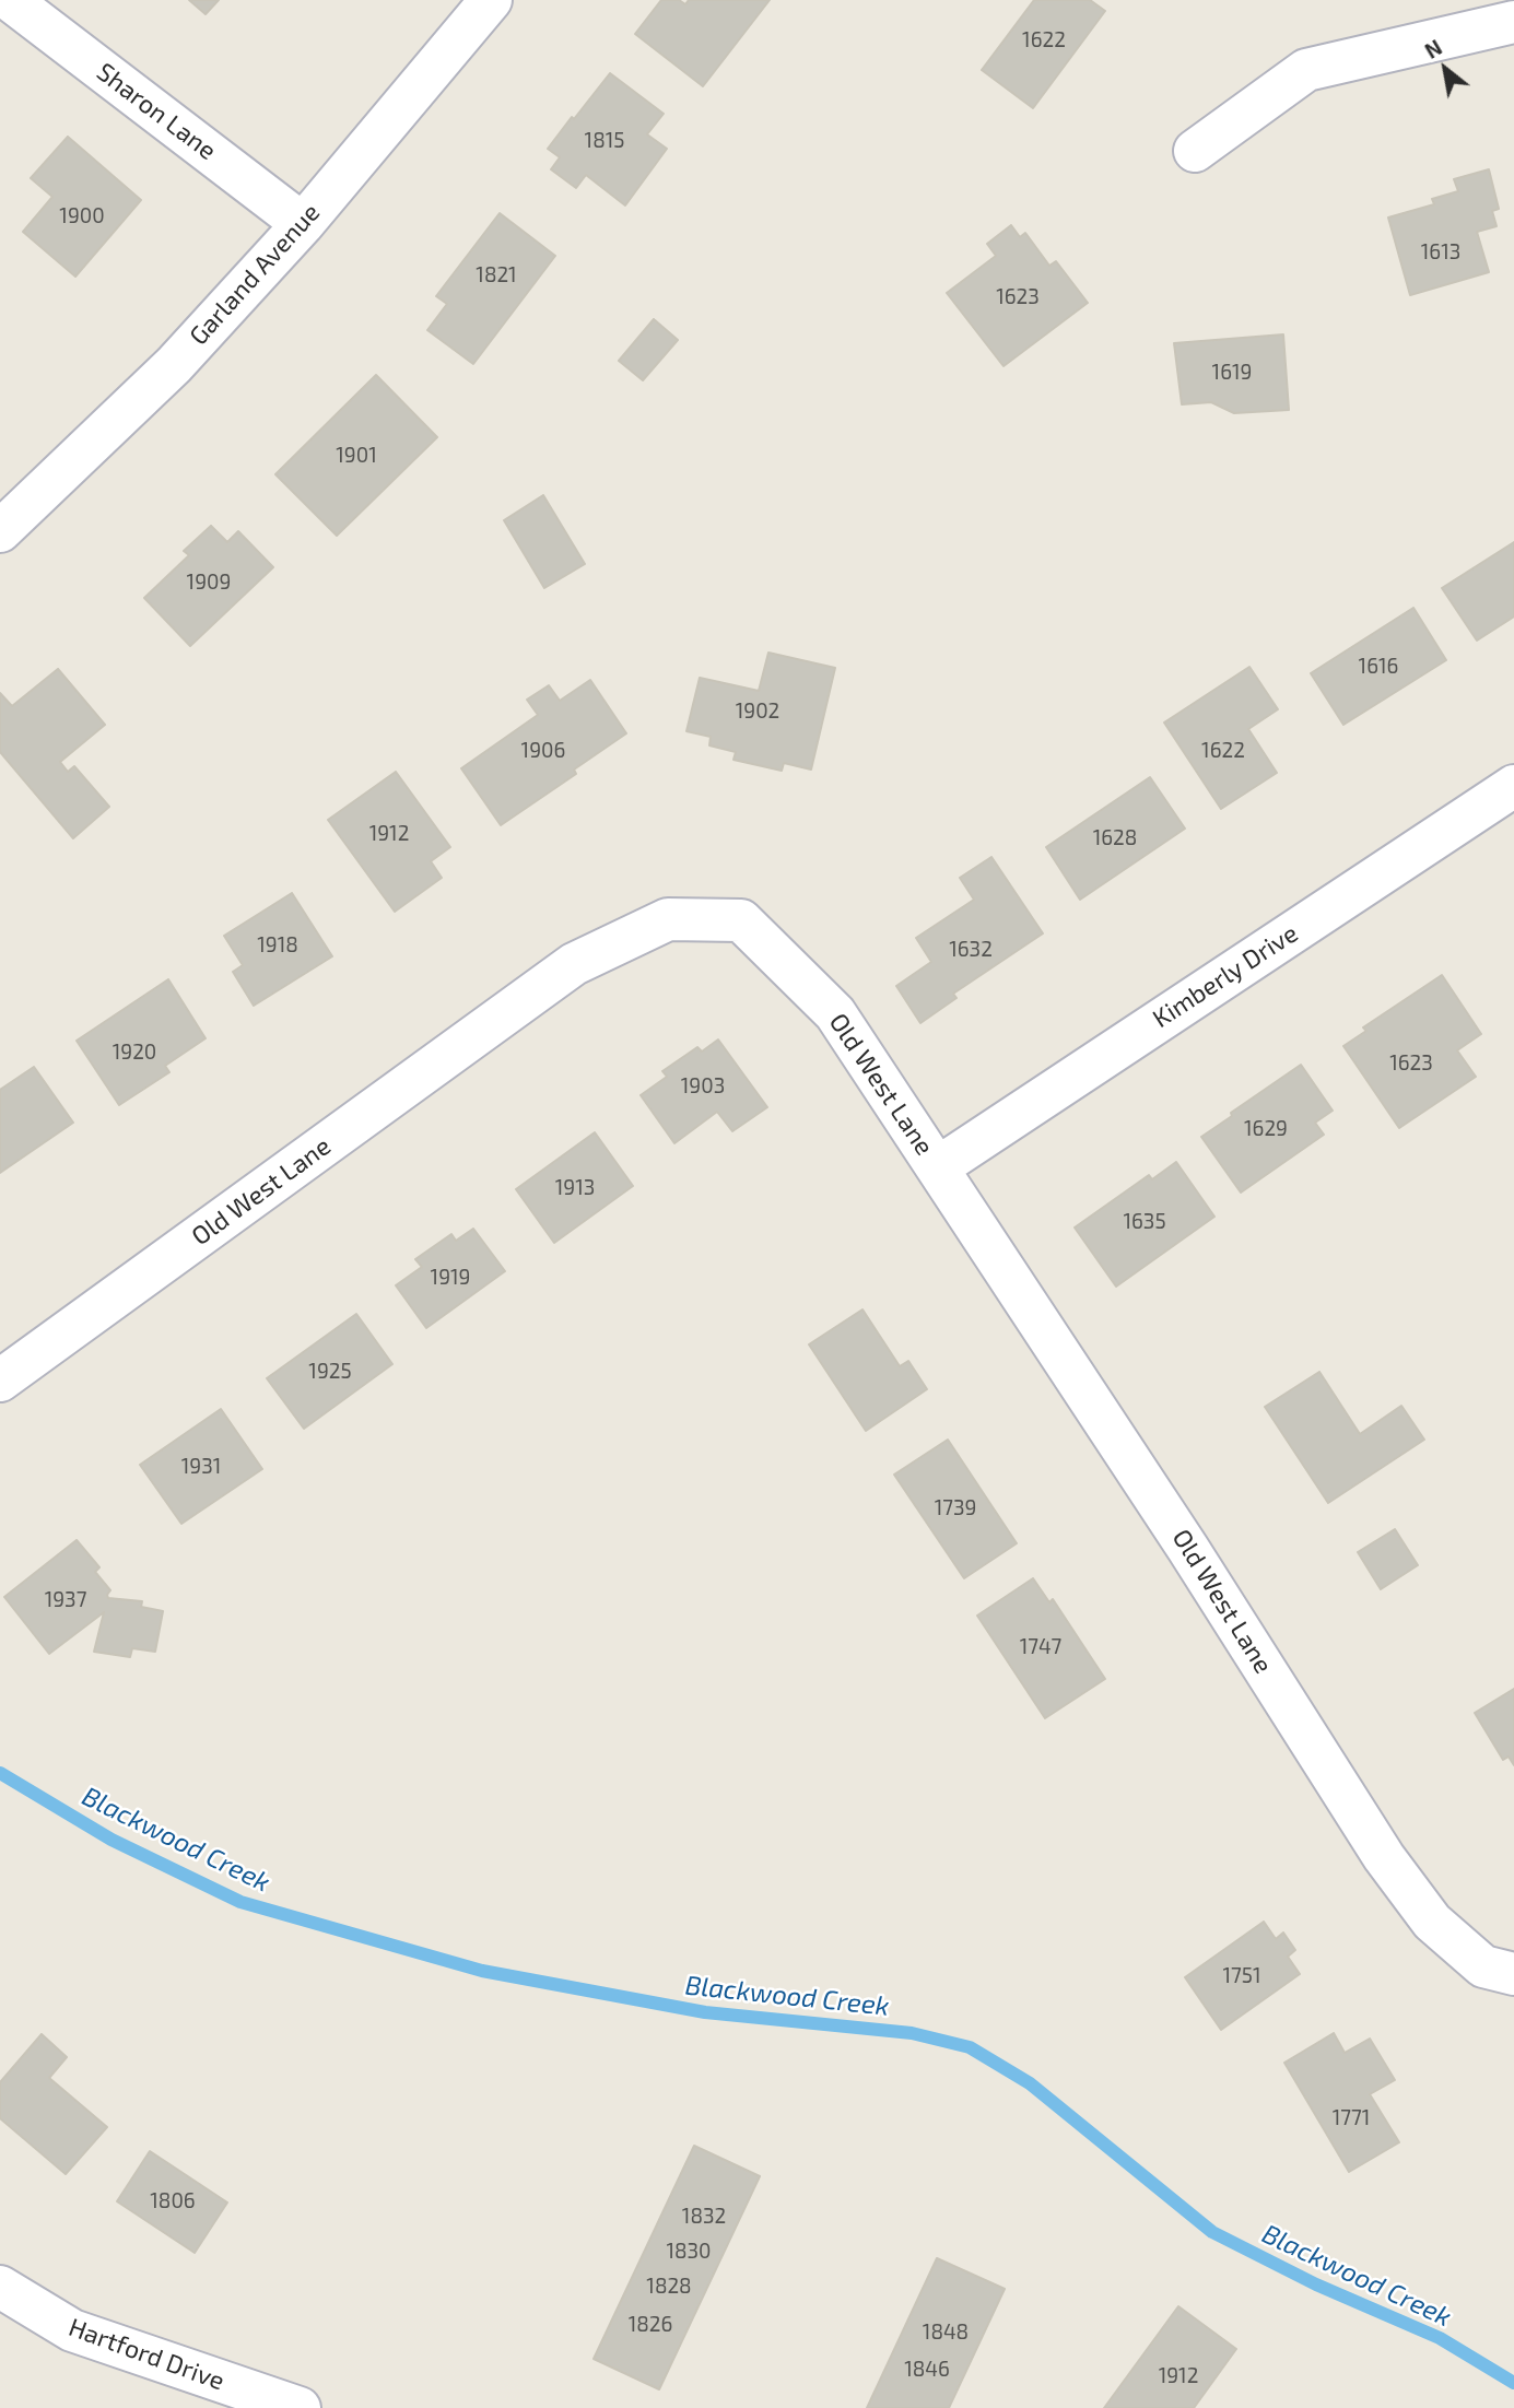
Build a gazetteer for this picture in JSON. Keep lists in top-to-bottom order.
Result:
{
  "streets": {
    "street": [
      "Sharon Lane",
      "Garland Avenue",
      "Kimberly Drive",
      "Old West Lane",
      "Hartford Drive"
    ]
  },
  "crossings": [
    ["Sharon Lane", "Garland Avenue"],
    ["Kimberly Drive", "Old West Lane"]
  ],
  "water": ["Blackwood Creek"],
  "house_numbers": [
    "1622",
    "1815",
    "1900",
    "1613",
    "1821",
    "1623",
    "1619",
    "1901",
    "1909",
    "1616",
    "1902",
    "1906",
    "1622",
    "1912",
    "1628",
    "1918",
    "1632",
    "1920",
    "1623",
    "1903",
    "1629",
    "1913",
    "1635",
    "1919",
    "1925",
    "1931",
    "1739",
    "1937",
    "1747",
    "1751",
    "1771",
    "1806",
    "1832",
    "1830",
    "1828",
    "1826",
    "1848",
    "1846",
    "1912"
  ],
  "north": "top left"
}
